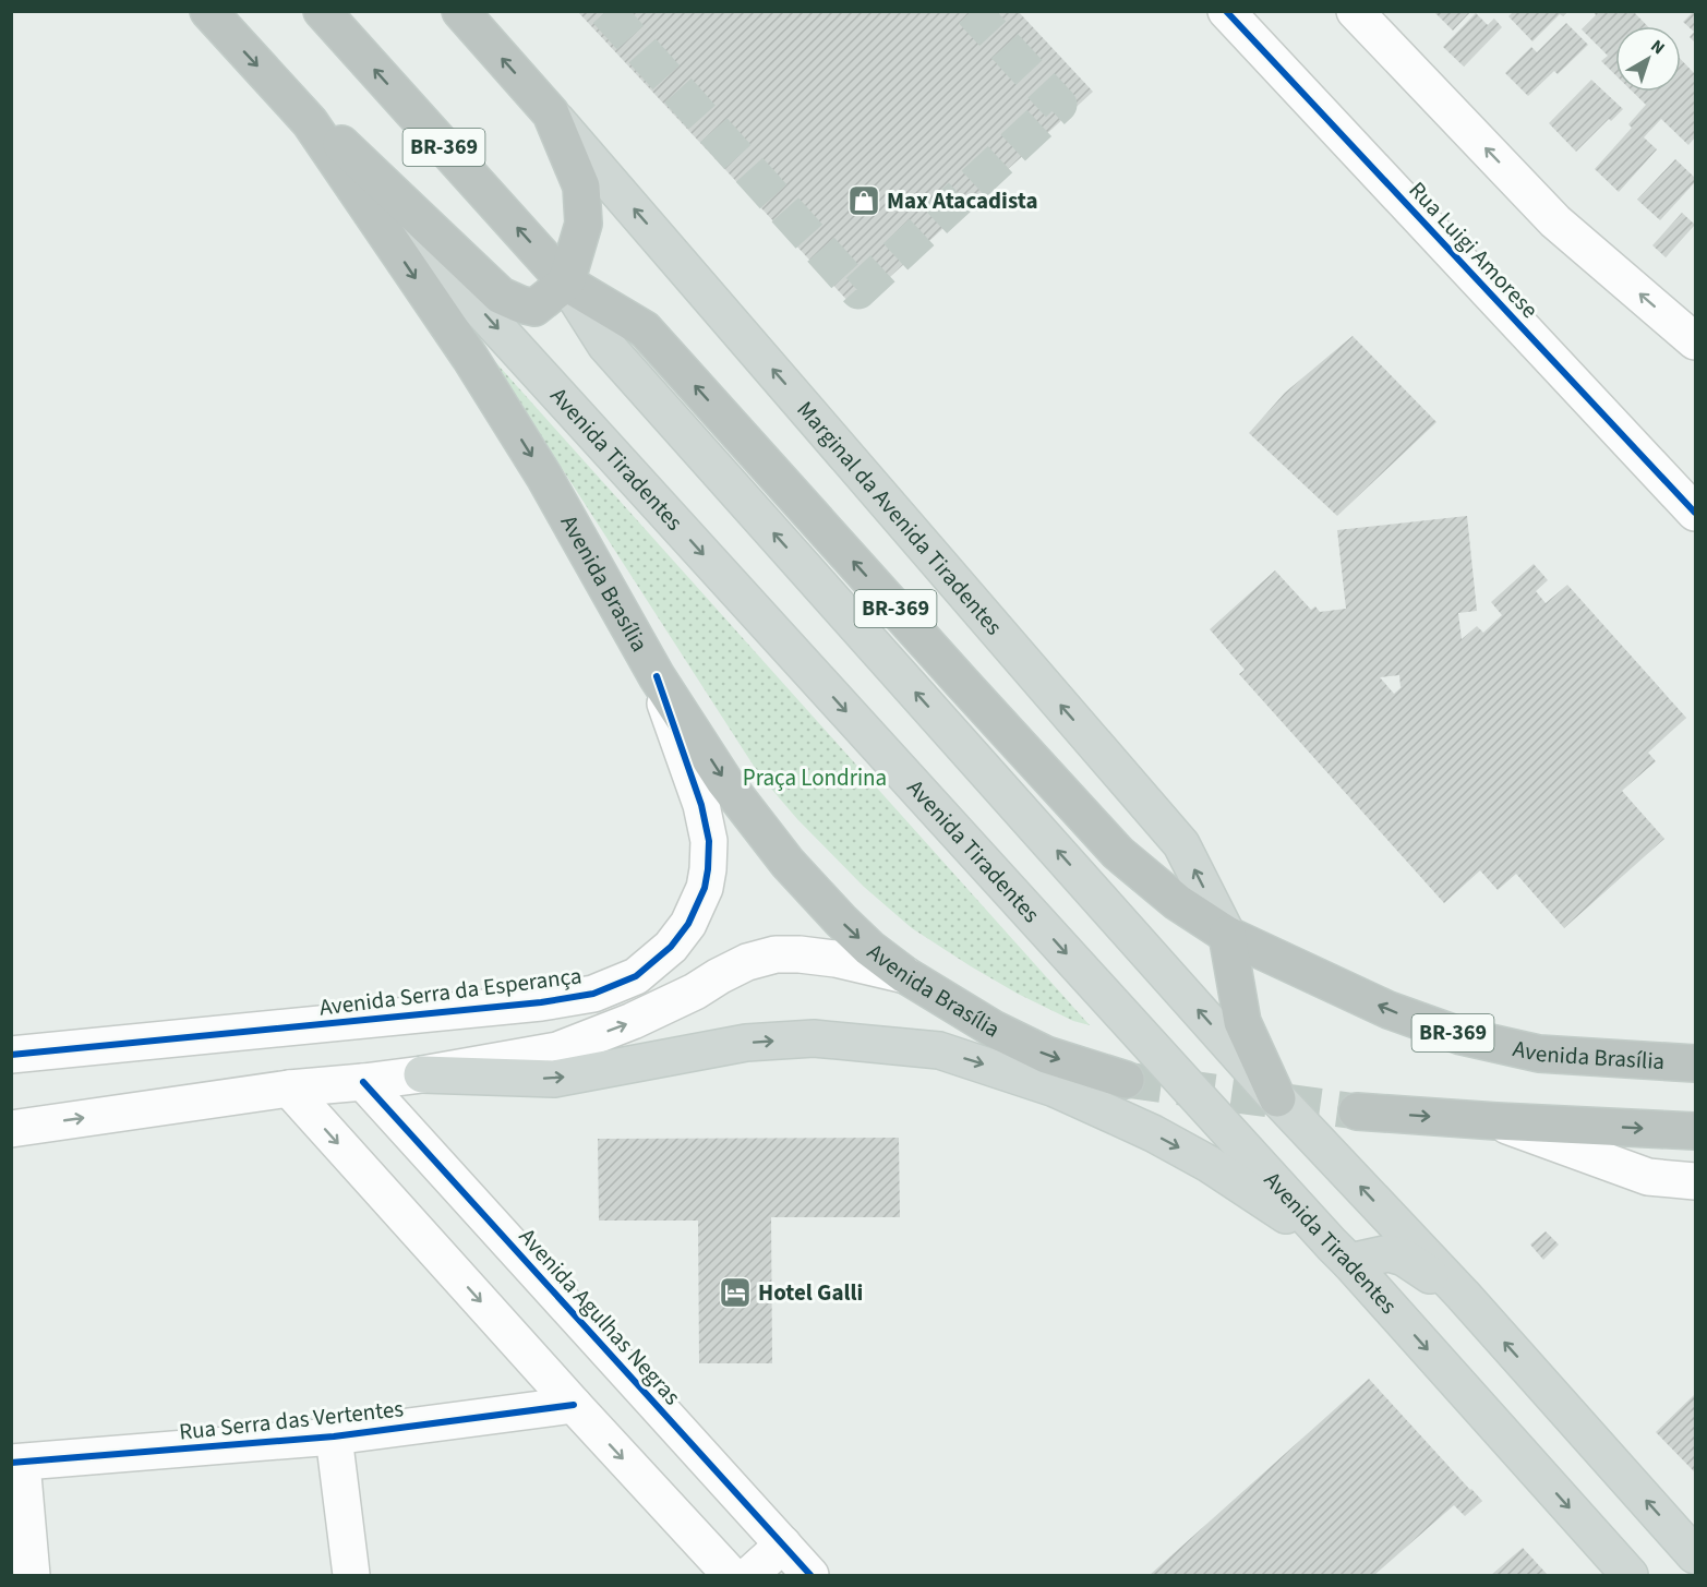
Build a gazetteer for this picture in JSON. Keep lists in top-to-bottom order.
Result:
{
  "streets": {
    "highway": ["BR-369", "Avenida Tiradentes", "Avenida Brasília"],
    "main road": ["Marginal da Avenida Tiradentes"],
    "street": [
      "Rua Luigi Amorese",
      "Avenida Serra da Esperança",
      "Avenida Agulhas Negras",
      "Rua Serra das Vertentes"
    ]
  },
  "crossings": [
    ["BR-369", "Marginal da Avenida Tiradentes"],
    ["BR-369", "Avenida Brasília"],
    ["Avenida Tiradentes", "Avenida Brasília"],
    ["Marginal da Avenida Tiradentes", "Avenida Brasília"],
    ["Avenida Brasília", "Avenida Serra da Esperança"]
  ],
  "parks": ["Praça Londrina"],
  "places": {
    "shop": ["Max Atacadista"],
    "hotel": ["Hotel Galli"]
  },
  "north": "top right"
}
